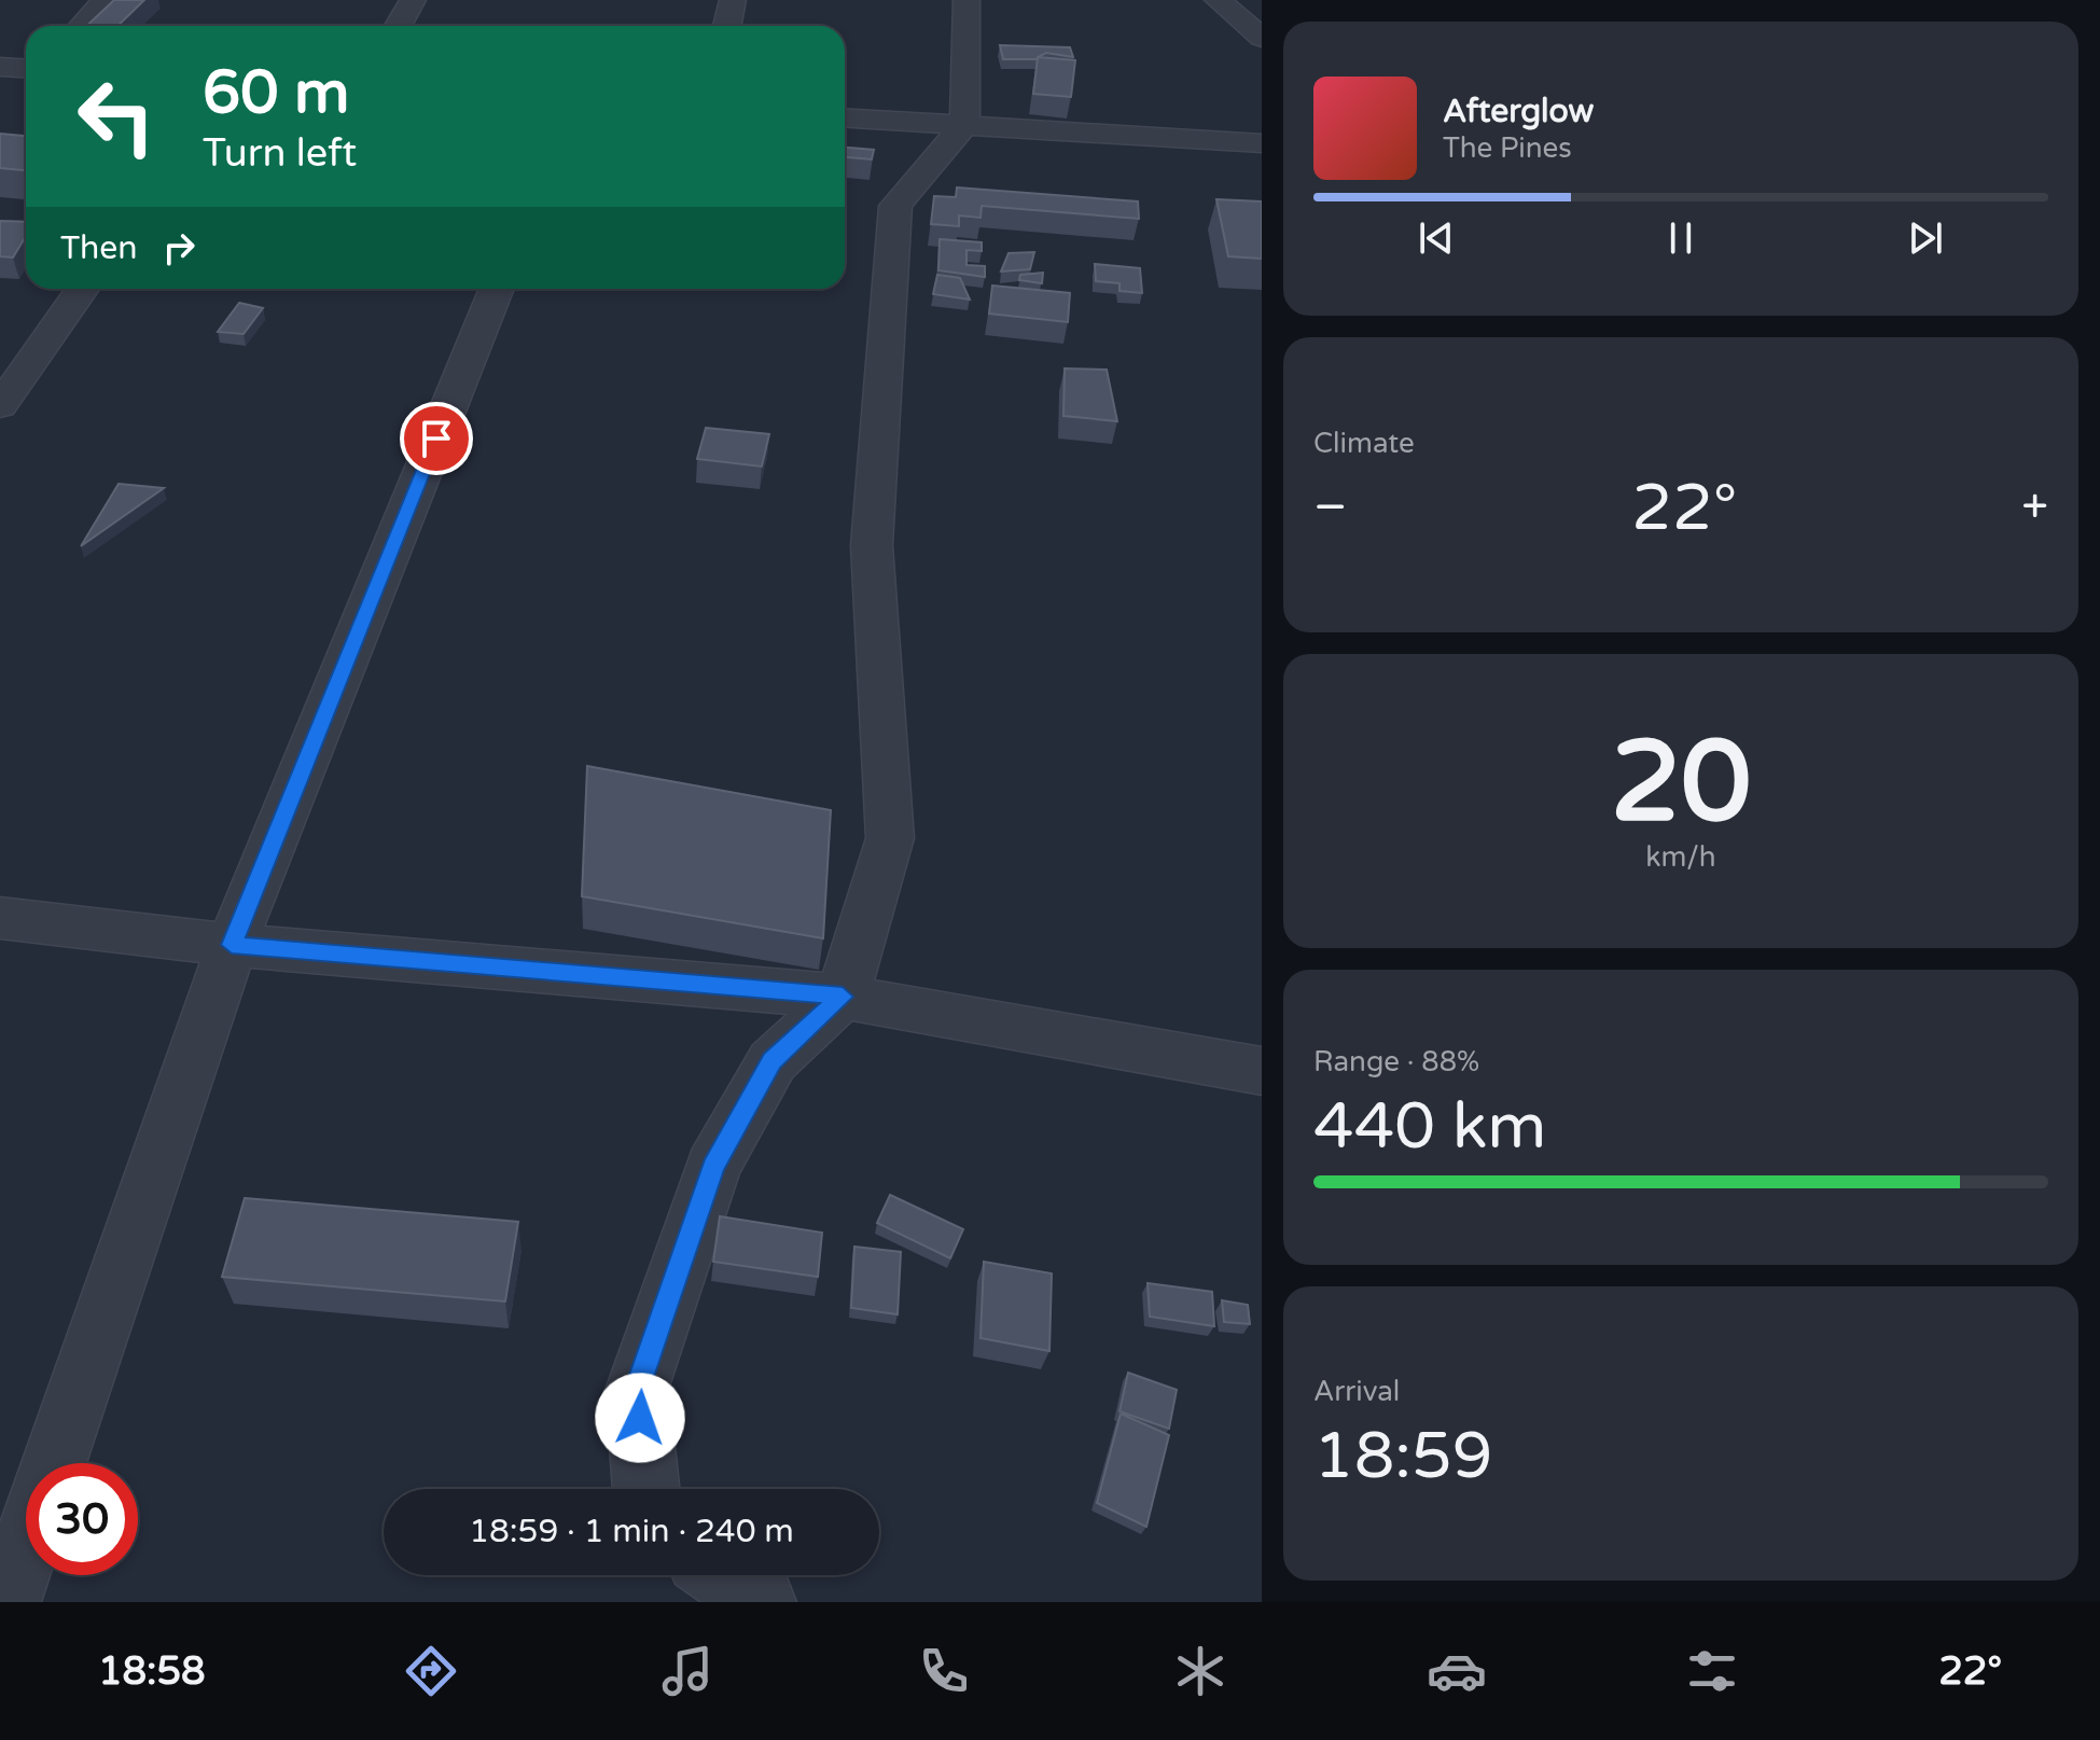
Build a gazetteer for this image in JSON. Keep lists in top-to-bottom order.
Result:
{
  "page": {
    "turn": ["60 m", "Turn left"],
    "song": ["Afterglow", "The Pines"],
    "then": "Then",
    "tile": [
      "Climate",
      ["20", "km/h"],
      ["Range · 88%", "440 km"],
      ["Arrival", "18:59"]
    ],
    "heat": ["−", "22°", "+"],
    "limit": "30",
    "trip": "18:59 · 1 min · 240 m",
    "tabs": ["18:58", "22°"]
  }
}
